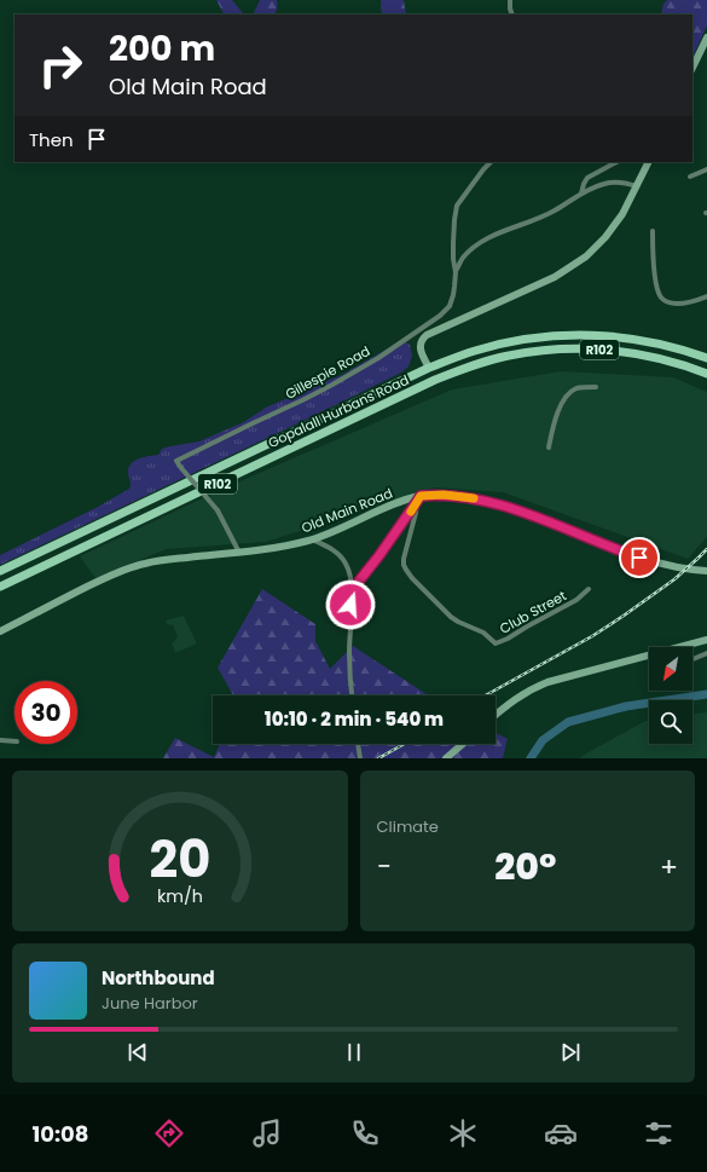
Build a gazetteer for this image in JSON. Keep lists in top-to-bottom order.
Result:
{
  "streets": {
    "main road": ["R102", "Gopalall Hurbans Road"],
    "street": ["Gillespie Road", "Old Main Road", "Club Street"]
  },
  "crossings": [
    ["Gillespie Road", "Old Main Road"]
  ],
  "north": "bottom left",
  "page": {
    "turn": ["200 m", "Old Main Road"],
    "then": "Then",
    "limit": "30",
    "trip": "10:10 · 2 min · 540 m",
    "tile": "Climate",
    "heat": ["−", "20°", "+"],
    "song": ["Northbound", "June Harbor"],
    "tabs": "10:08",
    "gauge": ["20", "km/h"]
  }
}
